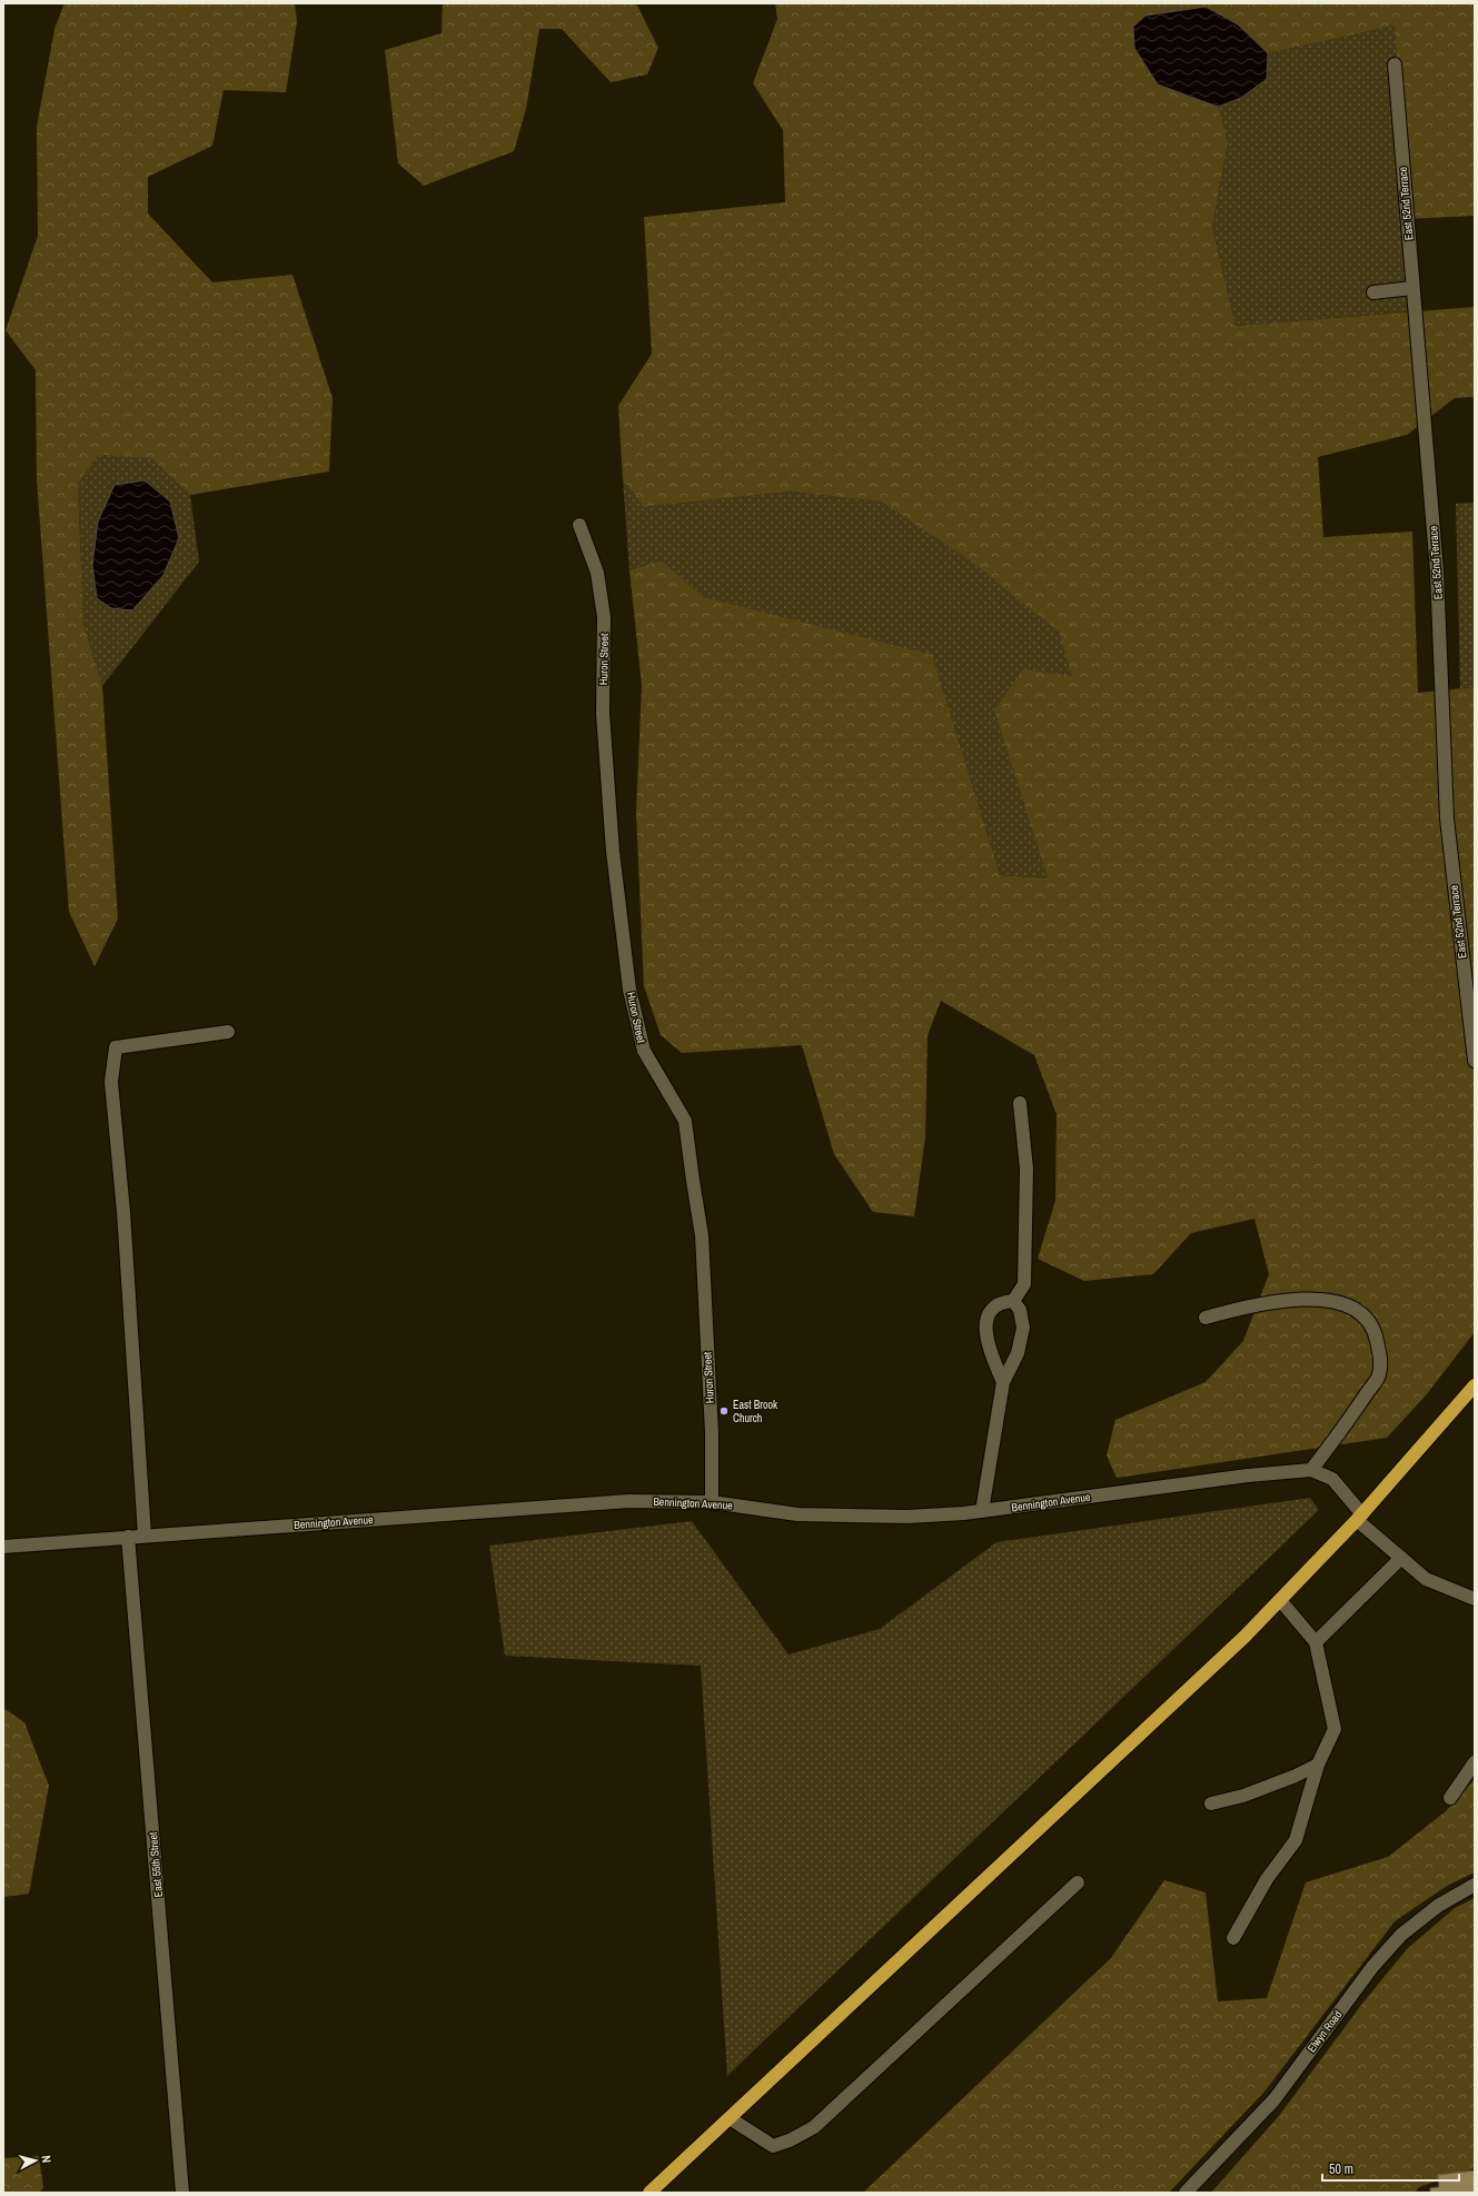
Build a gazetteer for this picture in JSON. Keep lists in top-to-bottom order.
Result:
{
  "streets": {
    "street": [
      "East 52nd Terrace",
      "Huron Street",
      "Bennington Avenue",
      "East 55th Street",
      "Elwyn Road"
    ]
  },
  "crossings": [
    ["Huron Street", "Bennington Avenue"],
    ["Bennington Avenue", "East 55th Street"]
  ],
  "places": ["East Brook Church"],
  "scale_bar": "50 m",
  "north": "right"
}
